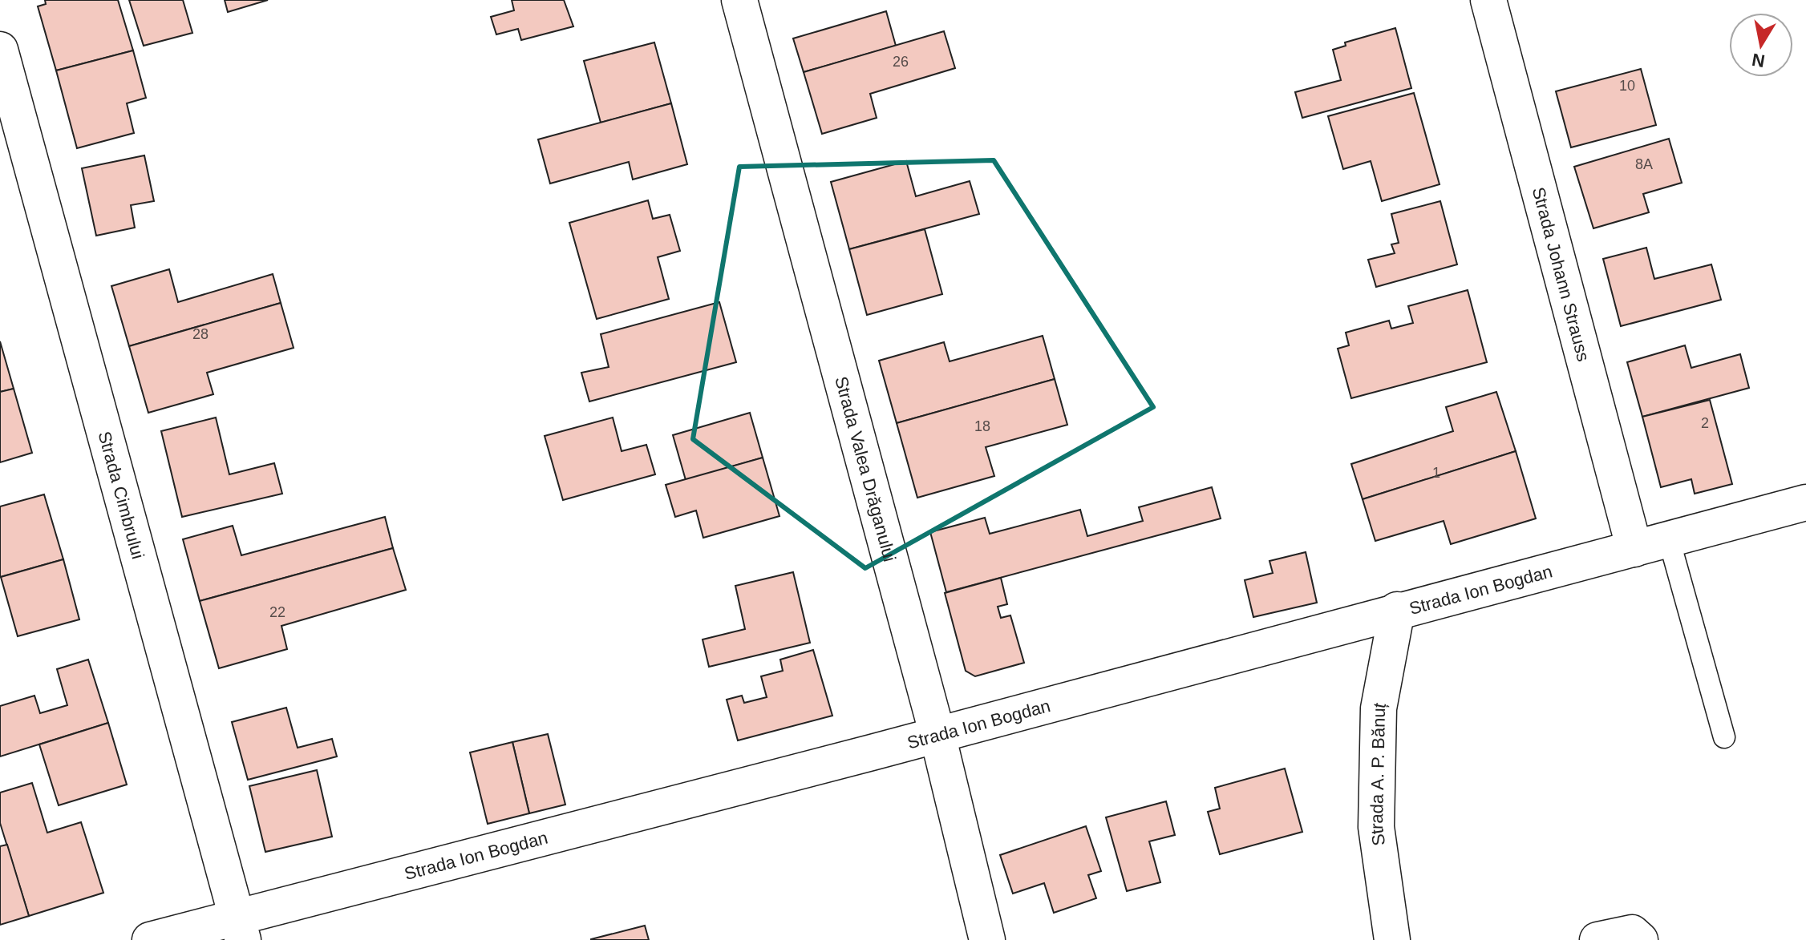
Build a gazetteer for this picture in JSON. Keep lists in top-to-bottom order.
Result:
{
  "streets": {
    "street": [
      "Strada Johann Strauss",
      "Strada Valea Drăganului",
      "Strada Cimbrului",
      "Strada Ion Bogdan",
      "Strada A. P. Bănuț"
    ]
  },
  "crossings": [
    ["Strada Johann Strauss", "Strada Ion Bogdan"],
    ["Strada Valea Drăganului", "Strada Ion Bogdan"],
    ["Strada Cimbrului", "Strada Ion Bogdan"],
    ["Strada Ion Bogdan", "Strada A. P. Bănuț"]
  ],
  "house_numbers": [
    "26",
    "10",
    "8A",
    "28",
    "2",
    "18",
    "1",
    "22"
  ],
  "north": "bottom"
}
